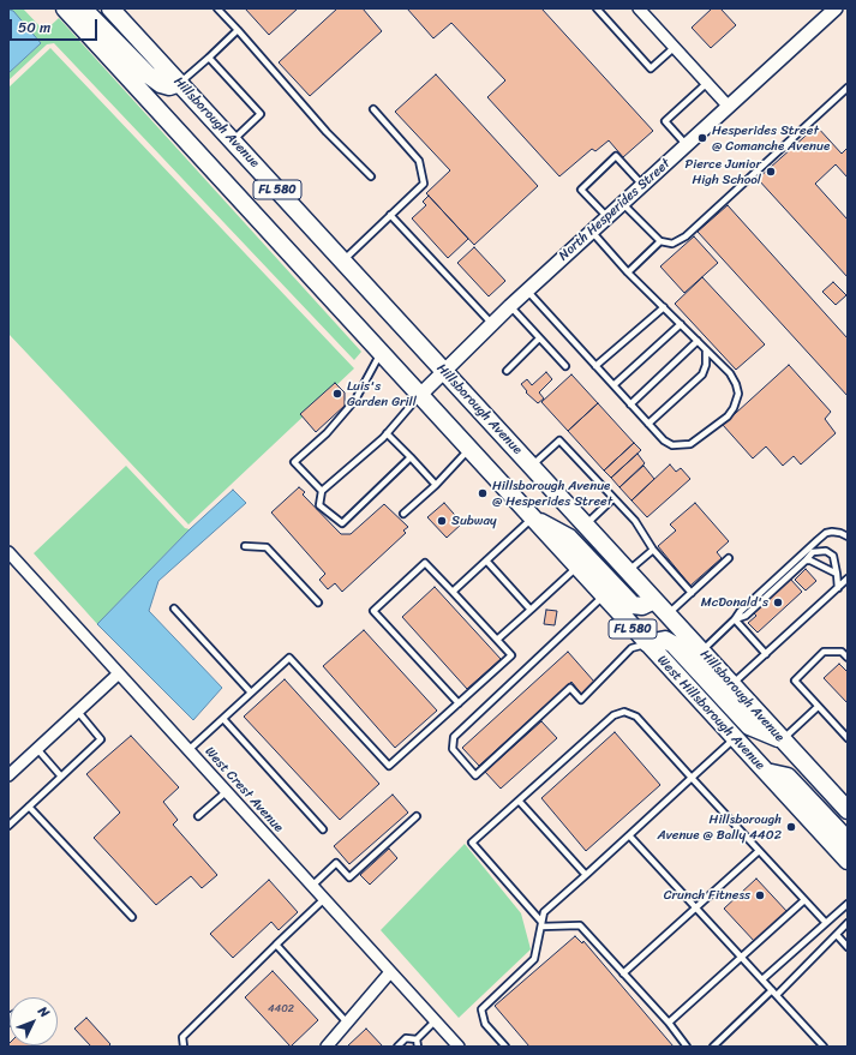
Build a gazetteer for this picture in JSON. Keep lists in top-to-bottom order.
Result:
{
  "streets": {
    "main road": ["Hillsborough Avenue", "FL 580", "West Hillsborough Avenue"],
    "street": ["North Hesperides Street", "West Crest Avenue"]
  },
  "crossings": [
    ["Hillsborough Avenue", "North Hesperides Street"],
    ["FL 580", "North Hesperides Street"],
    ["FL 580", "West Hillsborough Avenue"],
    ["North Hesperides Street", "West Hillsborough Avenue"]
  ],
  "places": [
    "Hesperides Street @ Comanche Avenue",
    "Pierce Junior High School",
    "Luis's Garden Grill",
    "Hillsborough Avenue @ Hesperides Street",
    "Subway",
    "McDonald's",
    "Hillsborough Avenue @ Bally 4402",
    "Crunch Fitness"
  ],
  "house_numbers": ["4402"],
  "scale_bar": "50 m",
  "north": "top right"
}
